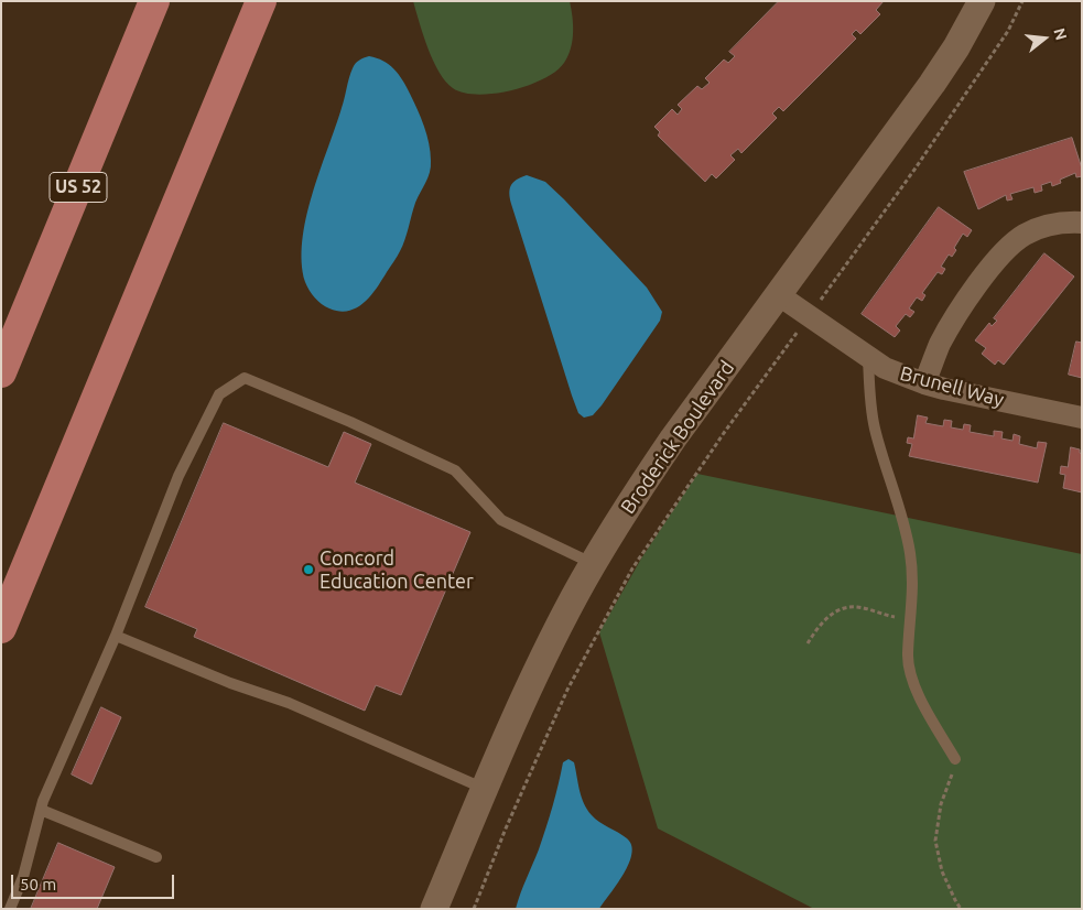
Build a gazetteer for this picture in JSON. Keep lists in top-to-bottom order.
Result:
{
  "streets": {
    "highway": ["US 52"],
    "street": ["Brunell Way", "Broderick Boulevard"]
  },
  "crossings": [
    ["Brunell Way", "Broderick Boulevard"]
  ],
  "places": ["Concord Education Center"],
  "scale_bar": "50 m",
  "north": "right"
}
